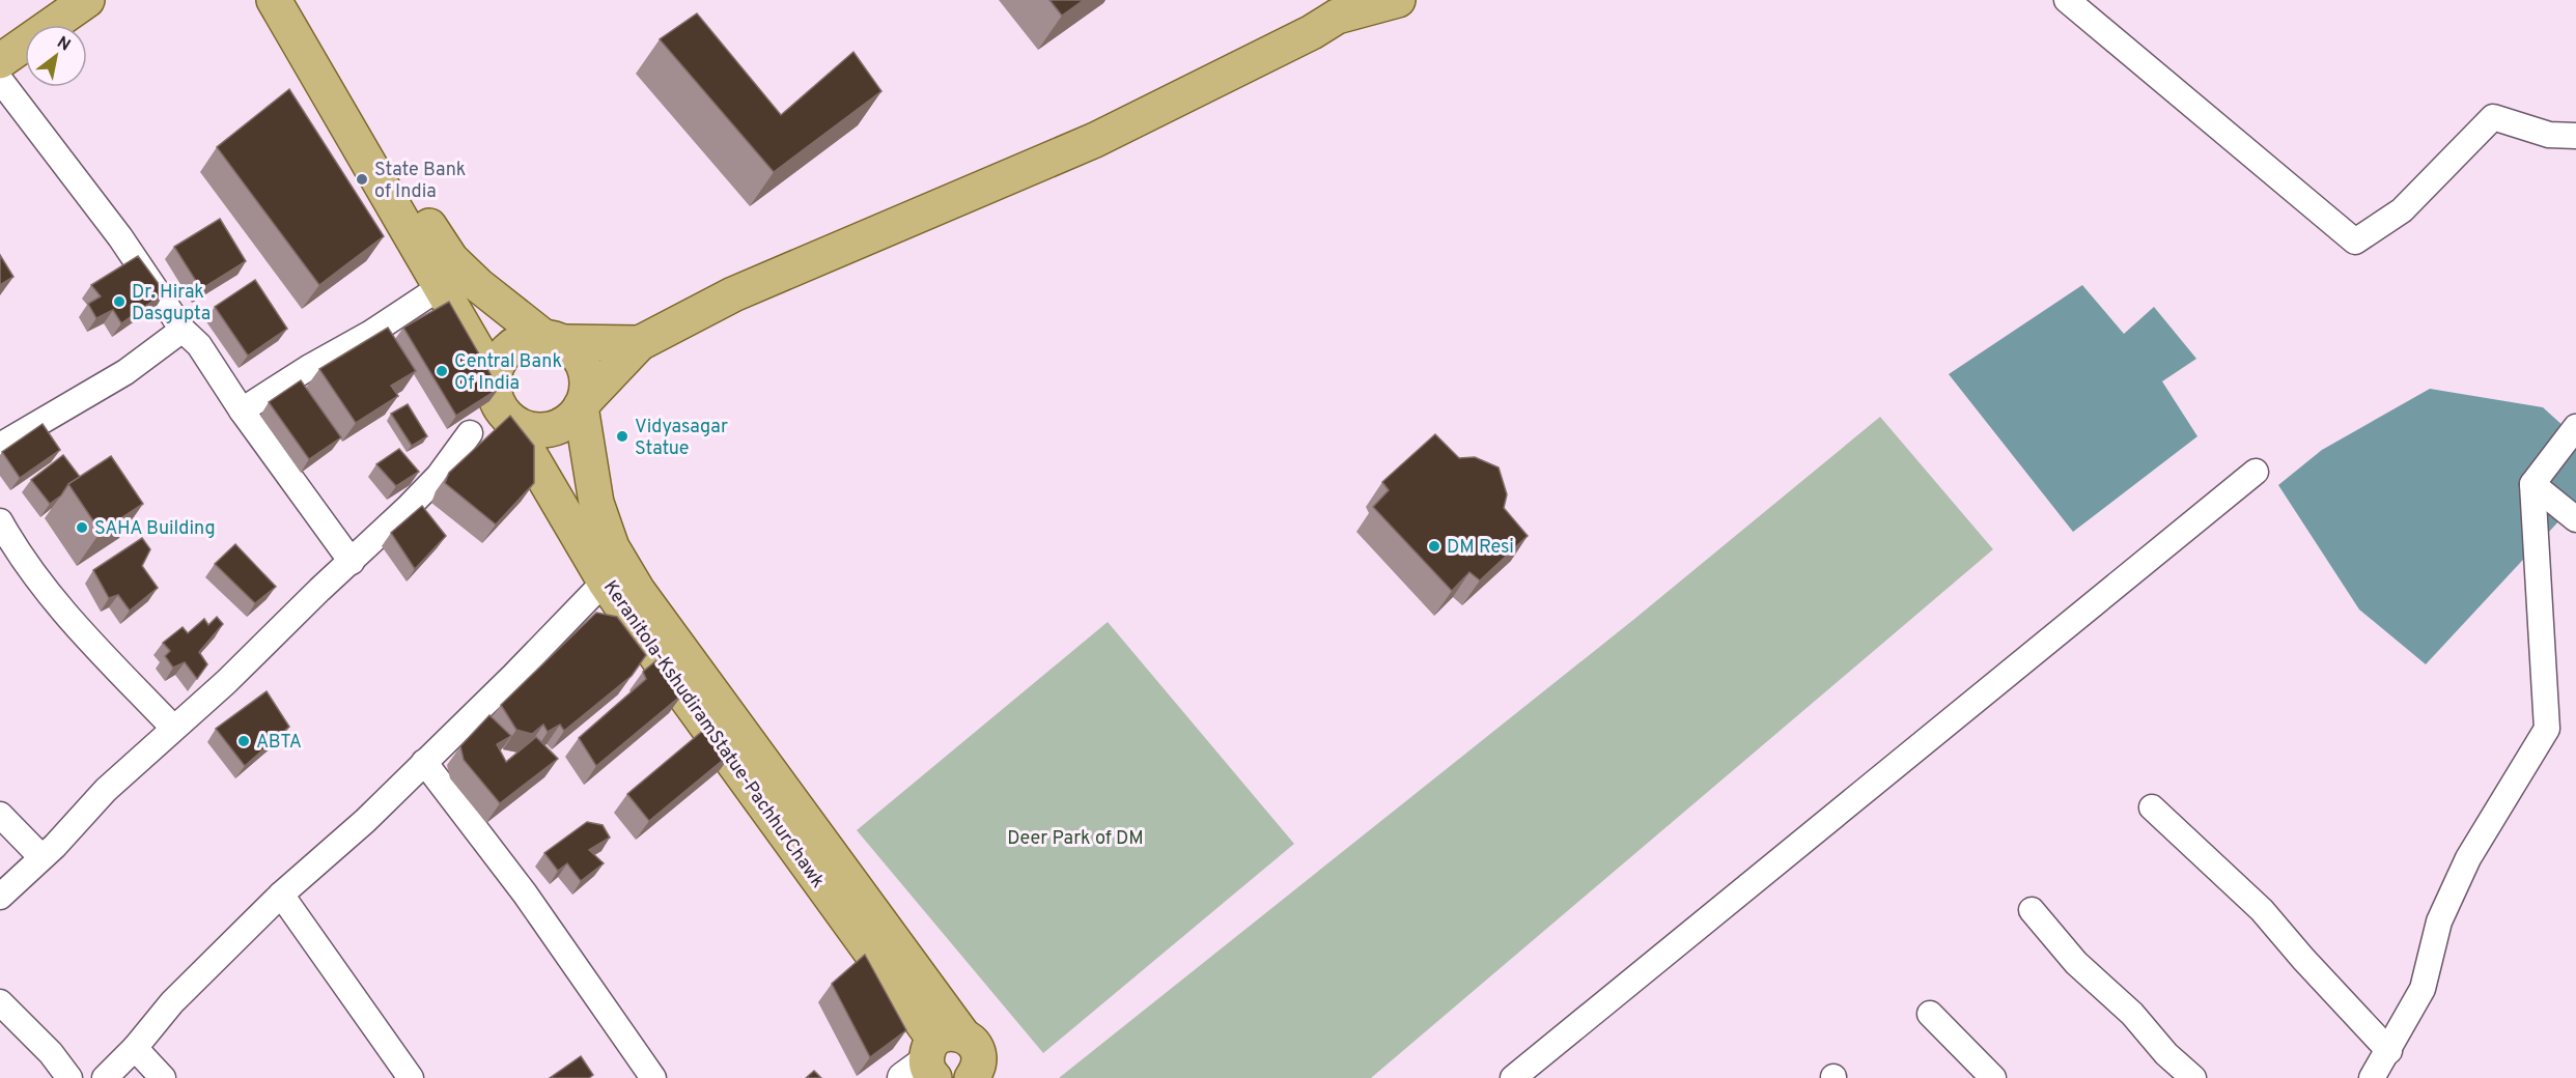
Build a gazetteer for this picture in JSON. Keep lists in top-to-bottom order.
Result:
{
  "streets": {
    "main road": ["Keranitola-KshudiramStatue-PachhurChawk"]
  },
  "parks": ["Deer Park of DM"],
  "places": [
    "State Bank of India",
    "Dr. Hirak Dasgupta",
    "Central Bank Of India",
    "Vidyasagar Statue",
    "SAHA Building",
    "DM Resi",
    "ABTA"
  ],
  "north": "top right"
}
